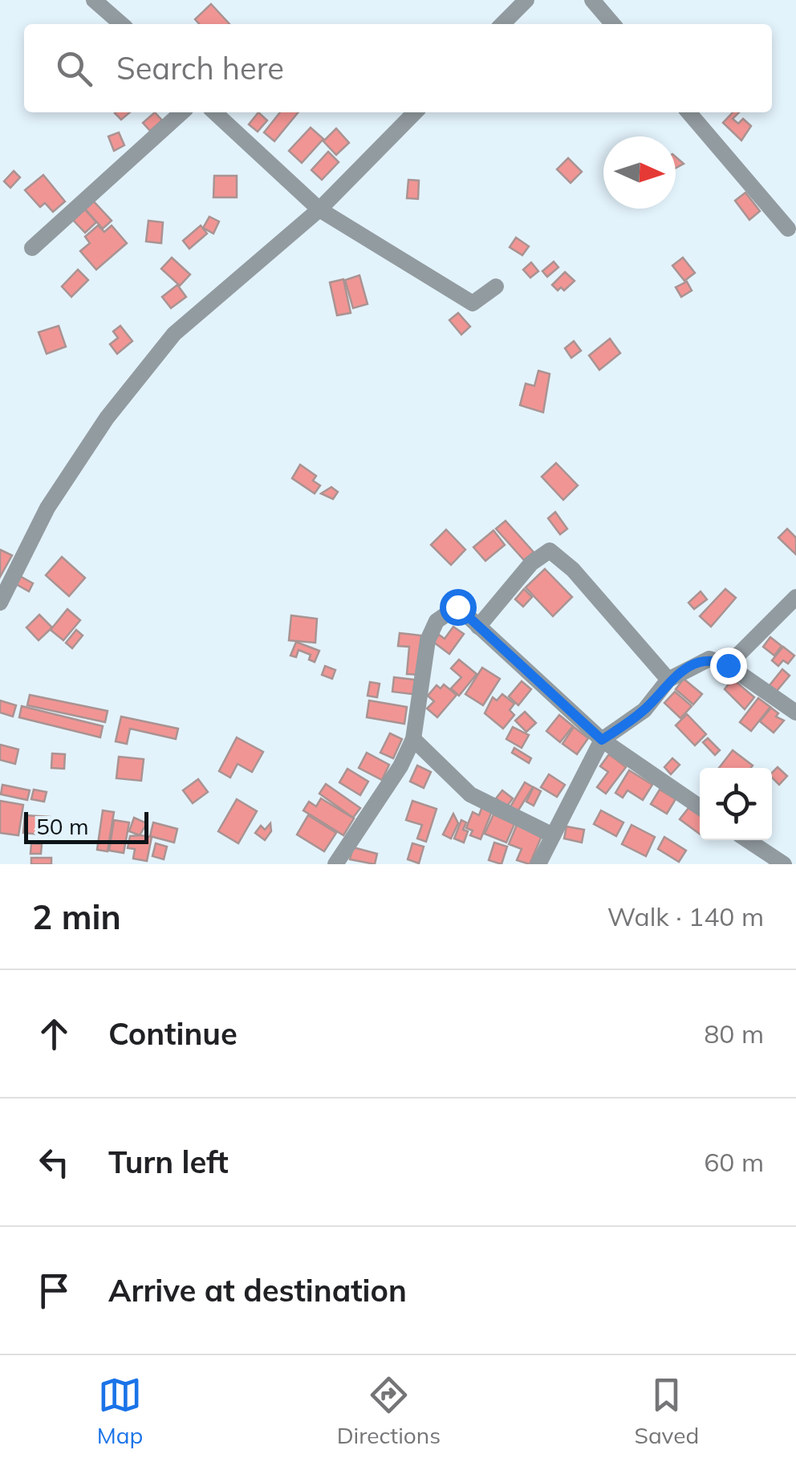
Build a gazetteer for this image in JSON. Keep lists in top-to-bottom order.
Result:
{
  "scale_bar": "50 m",
  "north": "right",
  "page": {
    "search": "Search here",
    "scale": "50 m",
    "heading": ["2 min", "Walk · 140 m"],
    "list": [
      ["Continue", "80 m"],
      ["Turn left", "60 m"],
      "Arrive at destination"
    ],
    "nav": ["Map", "Directions", "Saved"]
  }
}
